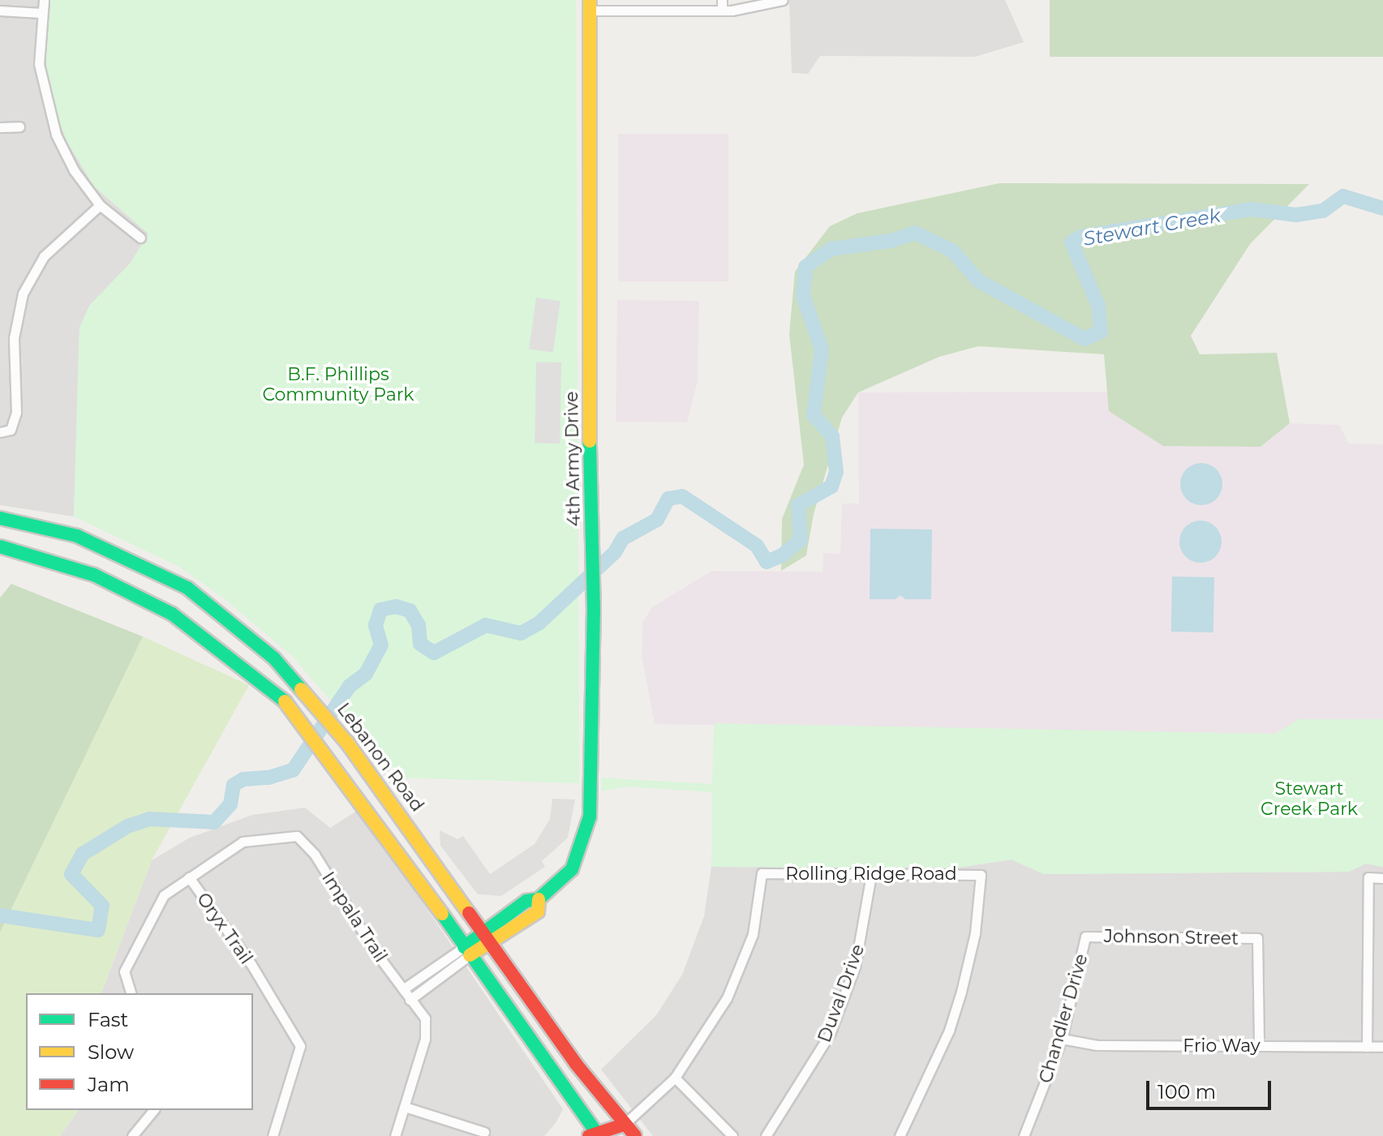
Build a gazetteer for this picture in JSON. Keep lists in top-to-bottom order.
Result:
{
  "streets": {
    "main road": ["4th Army Drive", "Lebanon Road"],
    "street": [
      "Rolling Ridge Road",
      "Impala Trail",
      "Oryx Trail",
      "Johnson Street",
      "Duval Drive",
      "Chandler Drive",
      "Frio Way"
    ]
  },
  "crossings": [
    ["4th Army Drive", "Lebanon Road"],
    ["4th Army Drive", "Impala Trail"],
    ["Rolling Ridge Road", "Duval Drive"],
    ["Impala Trail", "Oryx Trail"],
    ["Johnson Street", "Chandler Drive"],
    ["Johnson Street", "Frio Way"],
    ["Chandler Drive", "Frio Way"]
  ],
  "water": ["Stewart Creek"],
  "parks": ["B.F. Phillips Community Park", "Stewart Creek Park"],
  "legend": ["Fast", "Slow", "Jam"],
  "scale_bar": "100 m"
}
